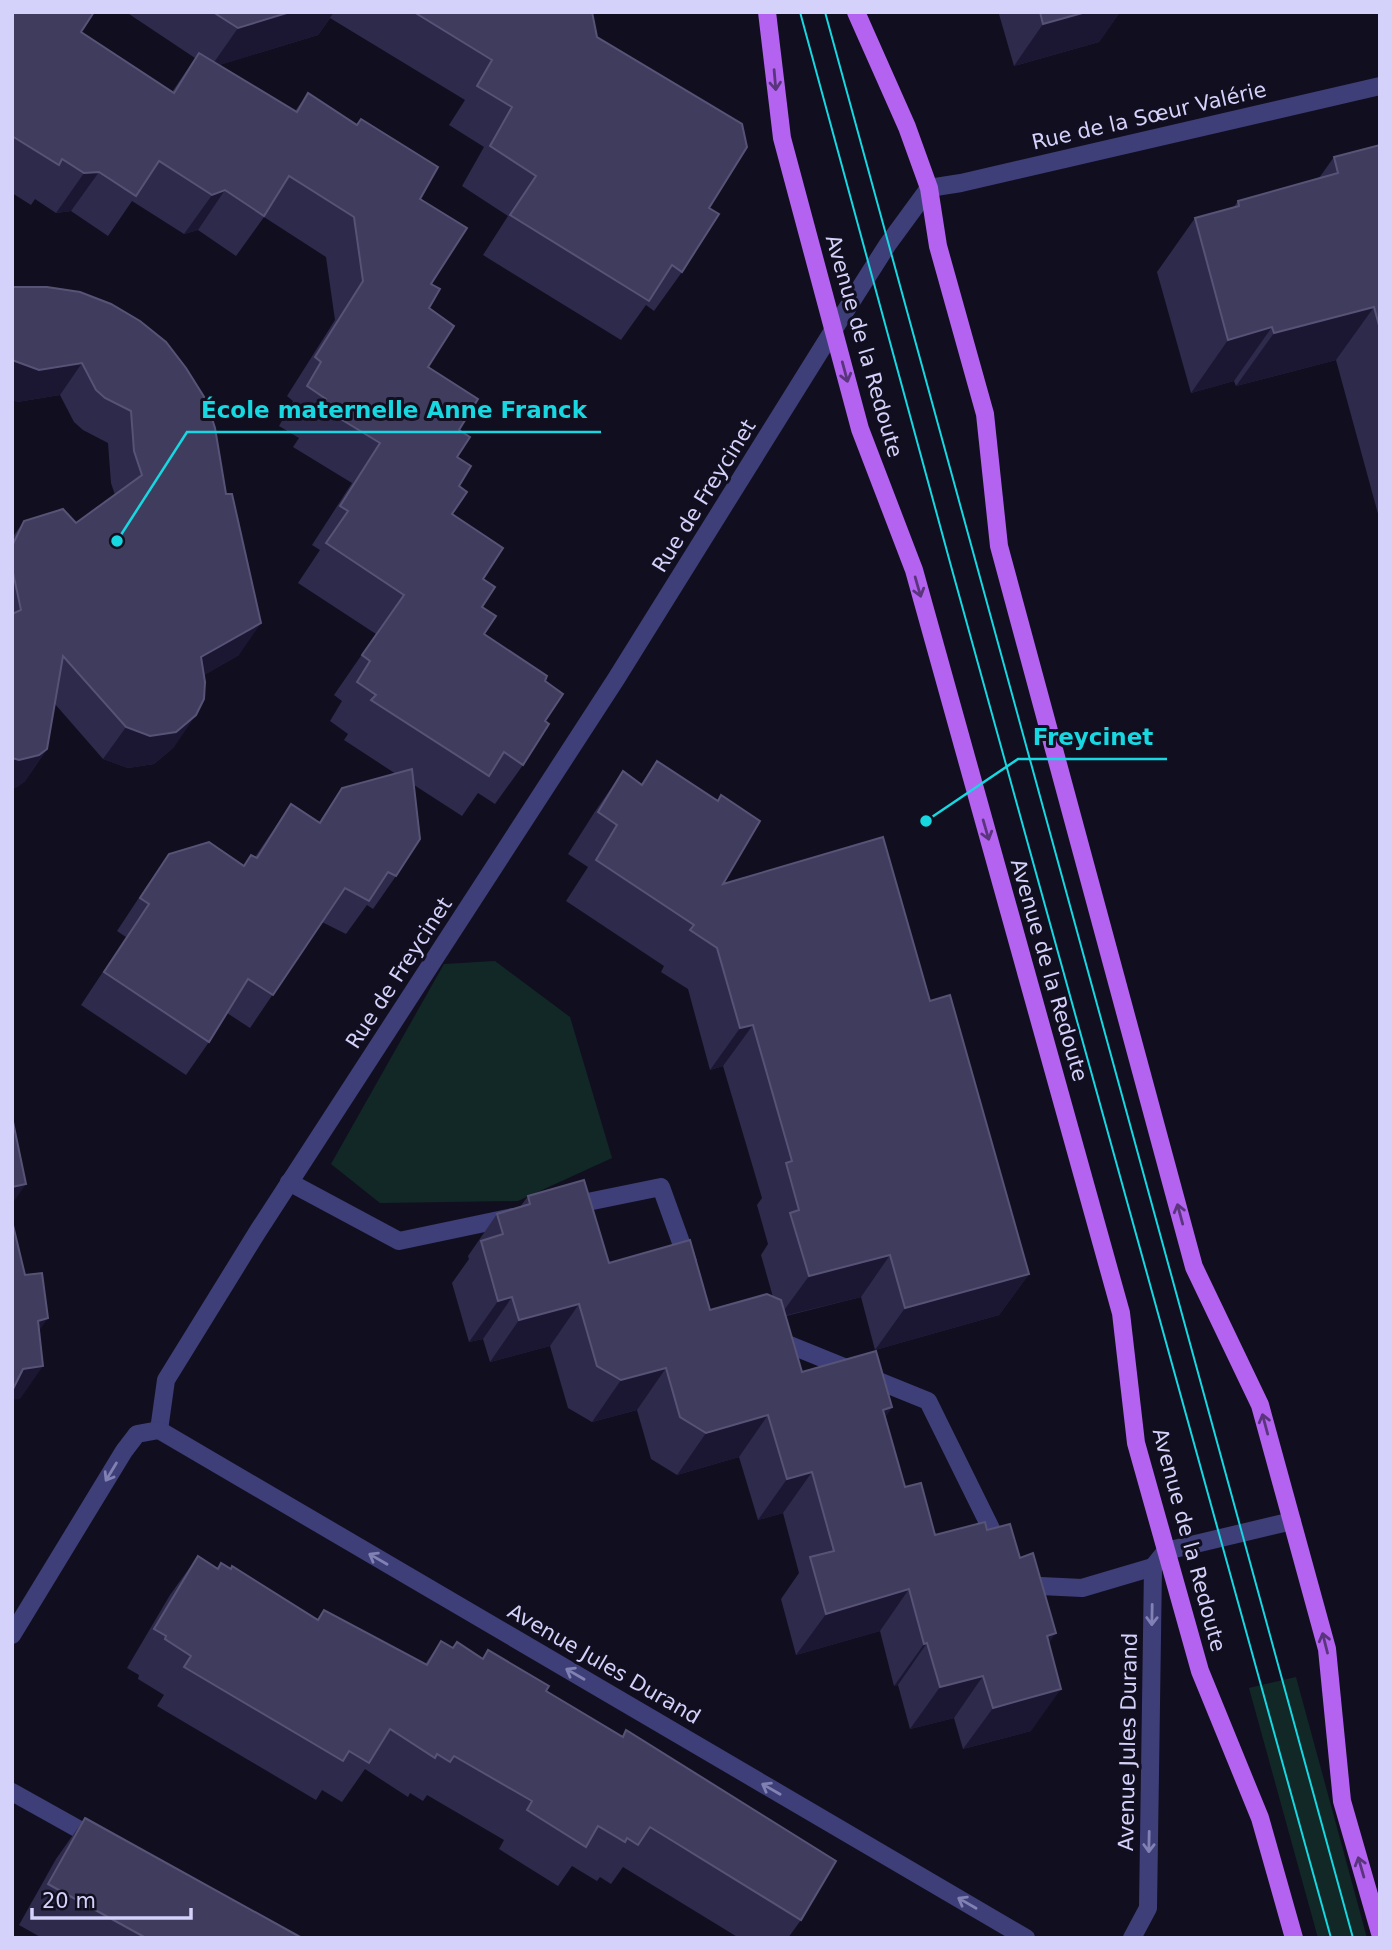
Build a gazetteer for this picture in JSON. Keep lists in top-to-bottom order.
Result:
{
  "streets": {
    "main road": ["Avenue de la Redoute"],
    "street": ["Rue de la Sœur Valérie", "Rue de Freycinet", "Avenue Jules Durand"]
  },
  "crossings": [
    ["Rue de la Sœur Valérie", "Rue de Freycinet"],
    ["Avenue de la Redoute", "Rue de Freycinet"],
    ["Rue de Freycinet", "Avenue Jules Durand"]
  ],
  "places": ["École maternelle Anne Franck", "Freycinet"],
  "scale_bar": "20 m"
}
